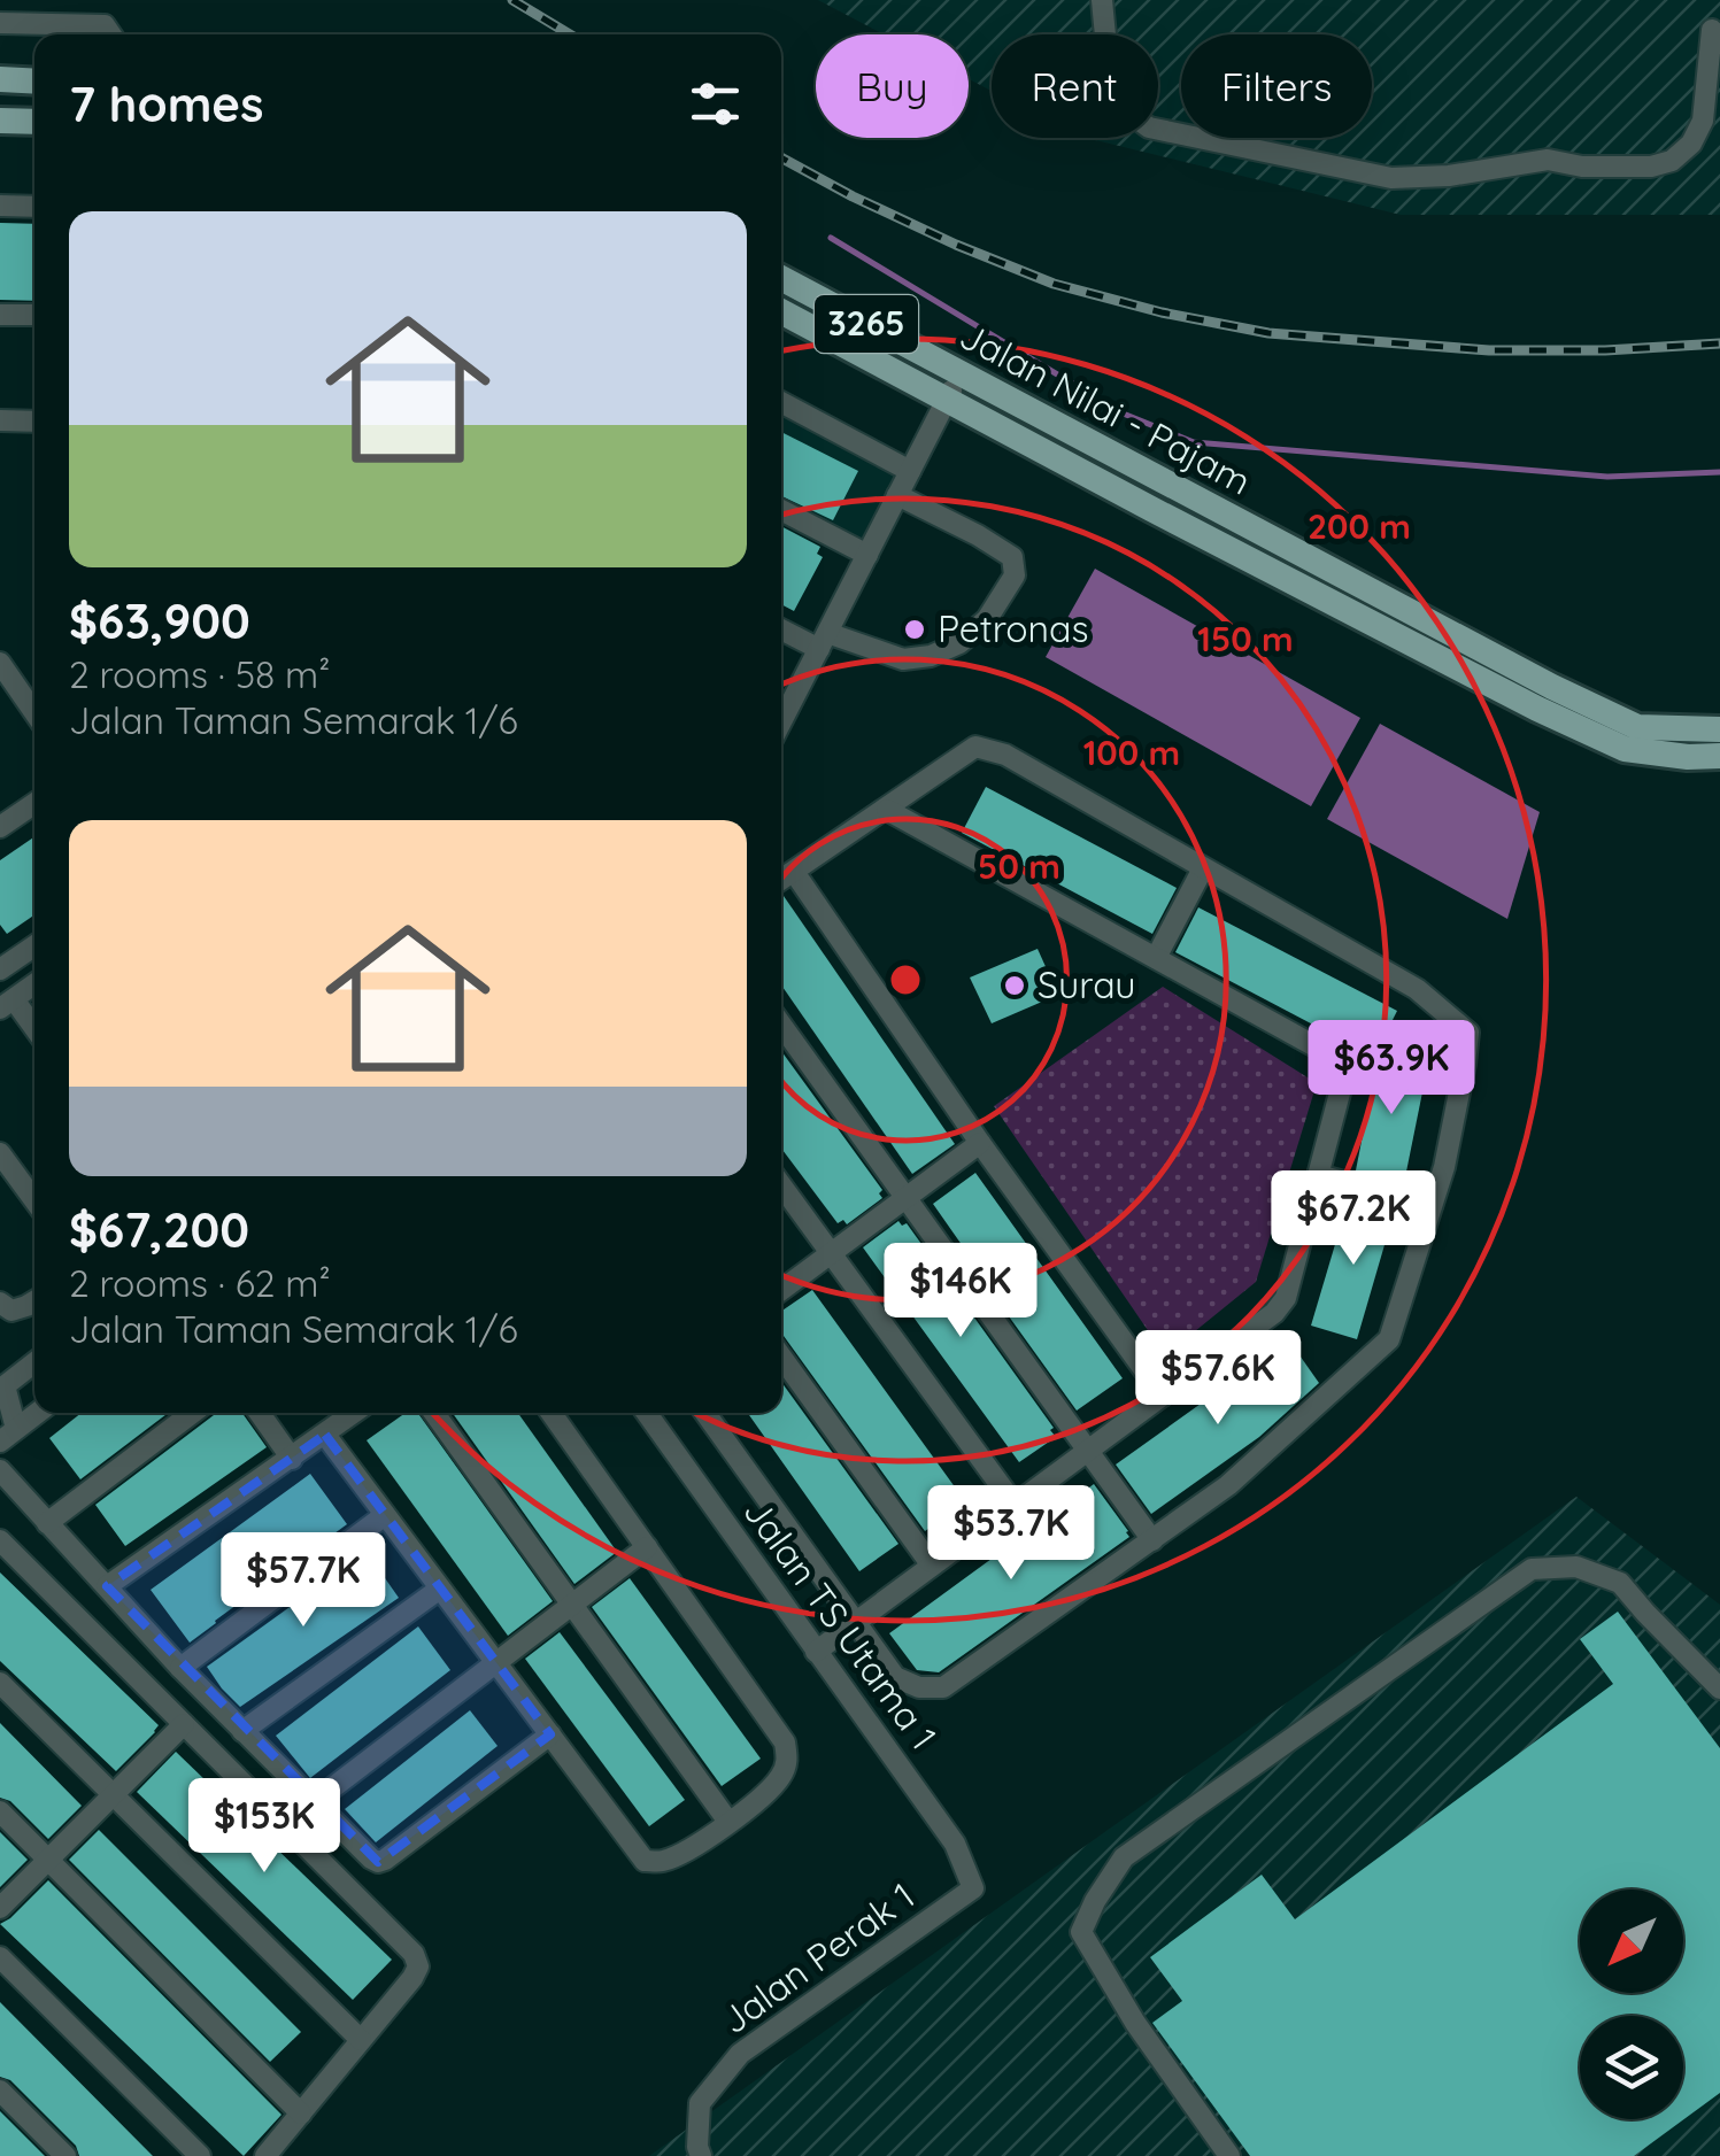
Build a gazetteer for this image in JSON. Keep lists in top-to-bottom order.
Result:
{
  "streets": {
    "main road": ["3265", "Jalan Nilai - Pajam"],
    "street": ["Jalan TS Utama 1", "Jalan Perak 1"]
  },
  "crossings": [
    ["Jalan TS Utama 1", "Jalan Perak 1"]
  ],
  "places": ["Petronas", "Surau"],
  "north": "bottom left",
  "page": {
    "chip": ["Buy", "Rent", "Filters"],
    "heading": "7 homes",
    "list": [
      {
        "name": "$63,900",
        "note": "2 rooms · 58 m² · Jalan Taman Semarak 1/6"
      },
      {
        "name": "$67,200",
        "note": "2 rooms · 62 m² · Jalan Taman Semarak 1/6"
      }
    ],
    "price": [
      "$63.9K",
      "$67.2K",
      "$146K",
      "$57.6K",
      "$53.7K",
      "$57.7K",
      "$153K"
    ]
  },
  "rings": [
    "200 m",
    "150 m",
    "100 m",
    "50 m"
  ]
}
